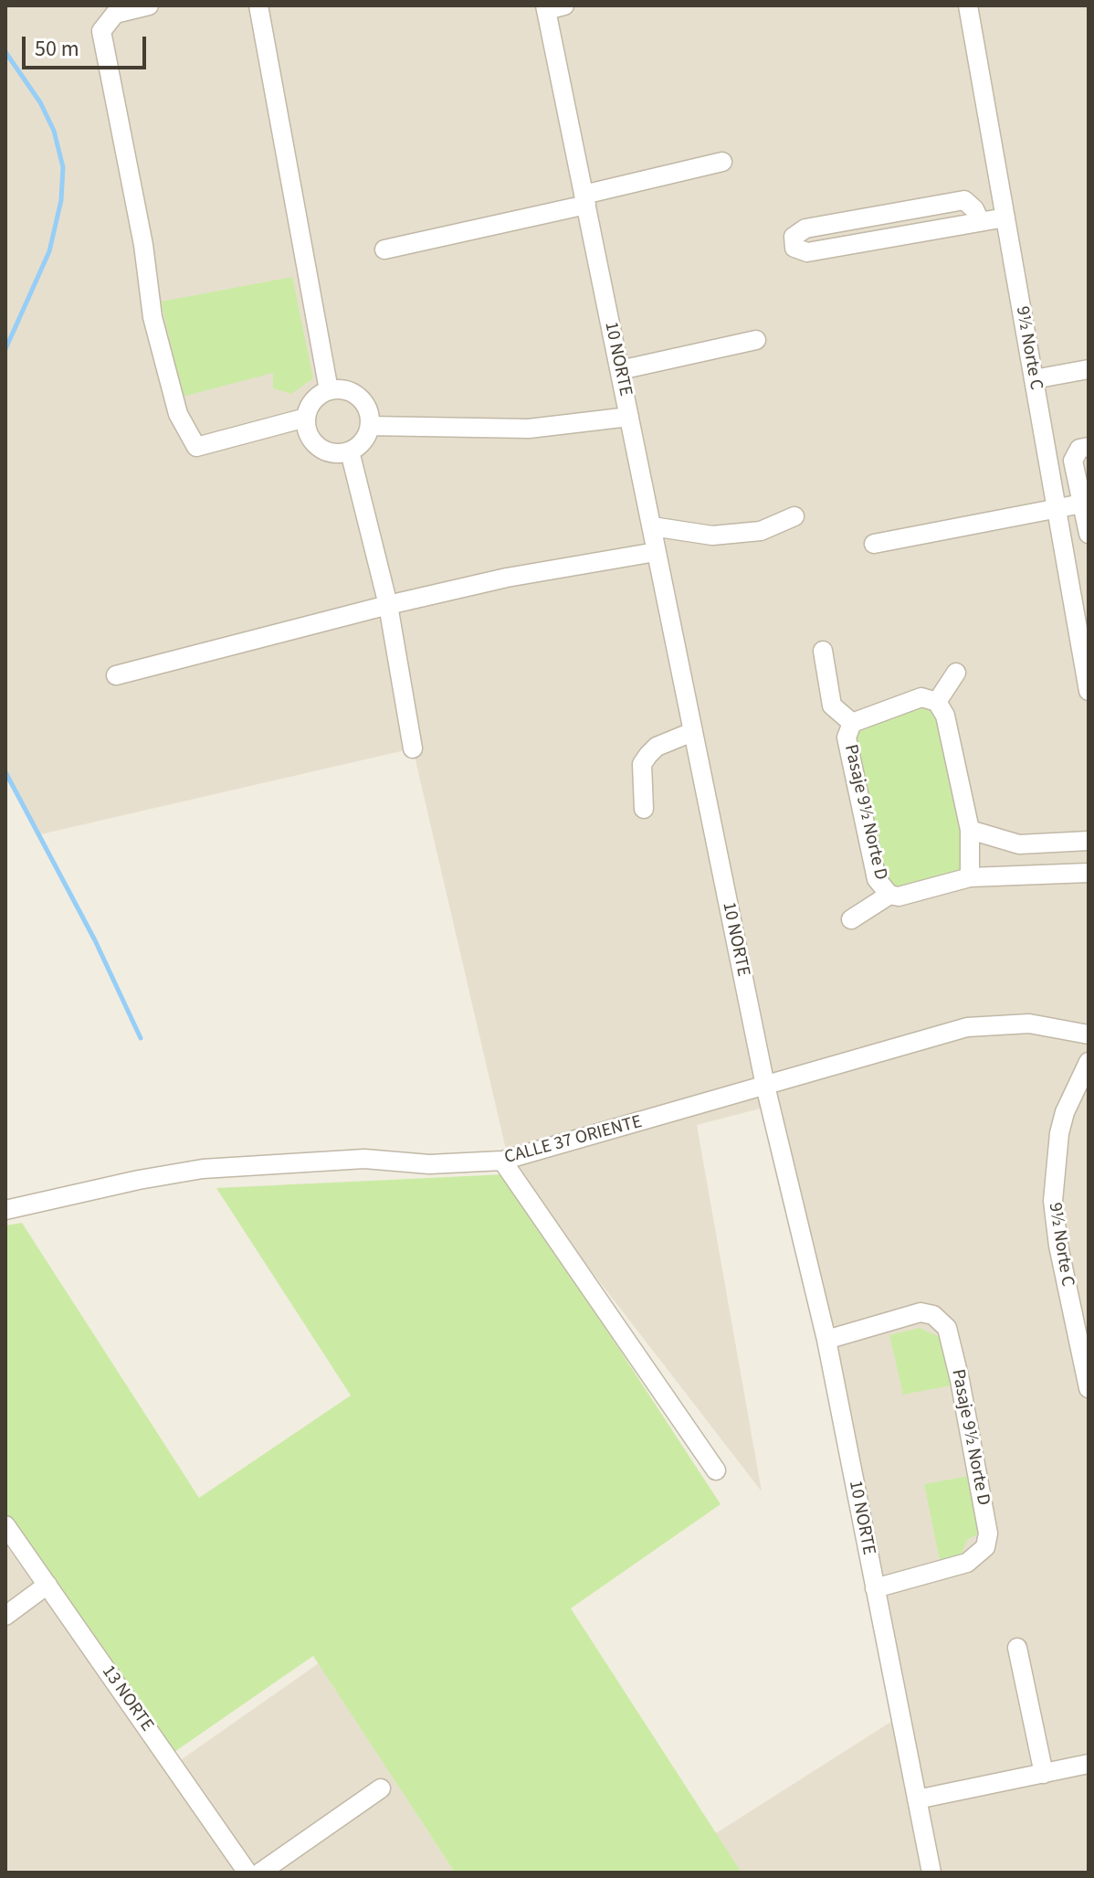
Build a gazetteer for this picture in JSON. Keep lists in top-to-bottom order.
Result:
{
  "streets": {
    "street": [
      "9½ Norte C",
      "10 NORTE",
      "Pasaje 9½ Norte D",
      "CALLE 37 ORIENTE",
      "13 NORTE"
    ]
  },
  "crossings": [
    ["10 NORTE", "Pasaje 9½ Norte D"],
    ["10 NORTE", "CALLE 37 ORIENTE"]
  ],
  "scale_bar": "50 m"
}
